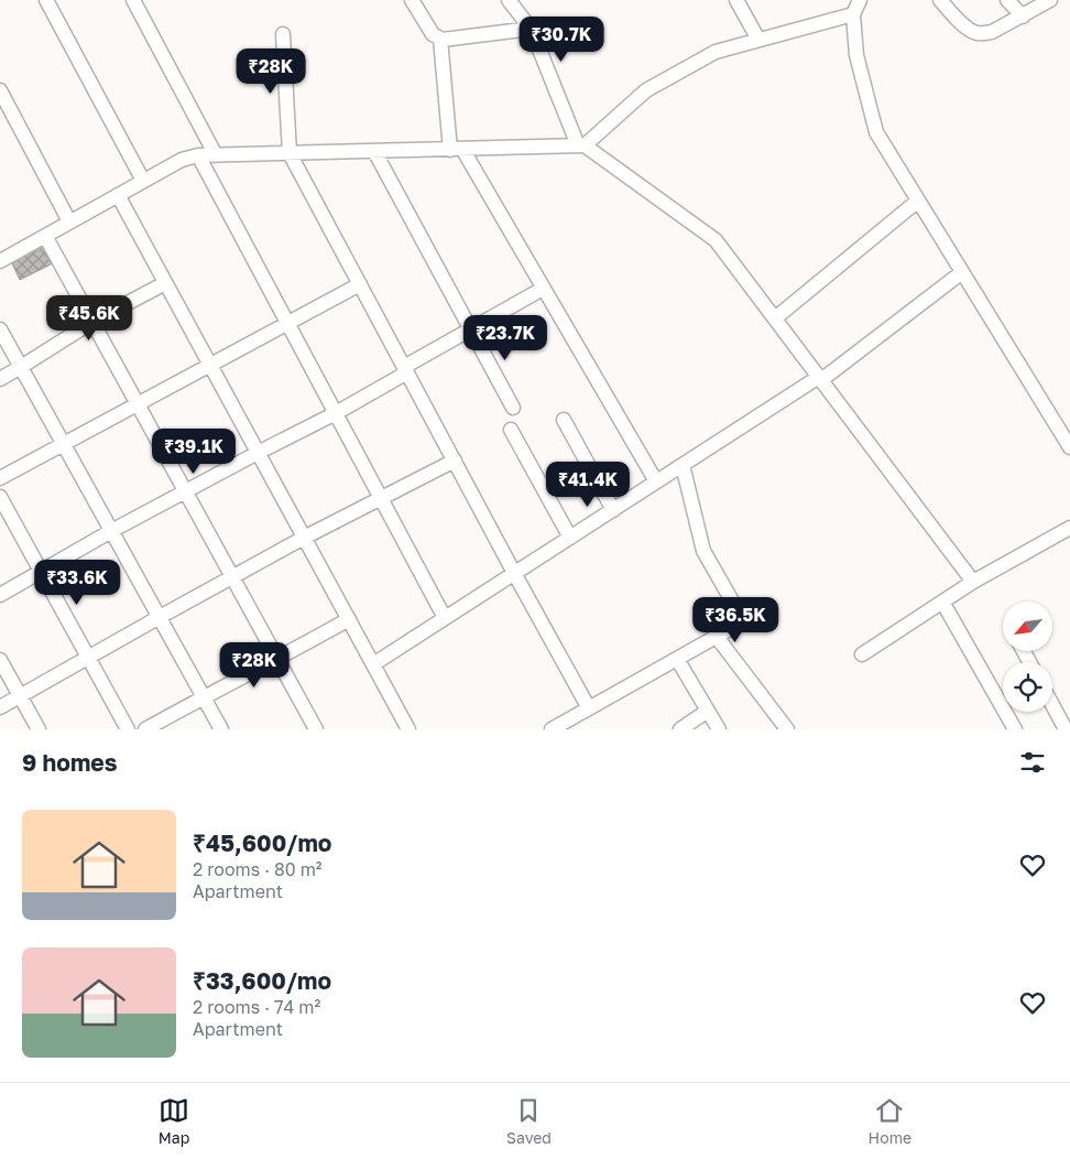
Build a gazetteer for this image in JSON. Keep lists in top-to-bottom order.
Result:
{
  "north": "bottom left",
  "page": {
    "price": [
      "₹30.7K",
      "₹28K",
      "₹45.6K",
      "₹23.7K",
      "₹39.1K",
      "₹41.4K",
      "₹33.6K",
      "₹36.5K",
      "₹28K"
    ],
    "heading": "9 homes",
    "list": [
      {
        "name": "₹45,600/mo",
        "note": "2 rooms · 80 m² · Apartment"
      },
      {
        "name": "₹33,600/mo",
        "note": "2 rooms · 74 m² · Apartment"
      }
    ],
    "tabs": ["Map", "Saved", "Home"]
  }
}
